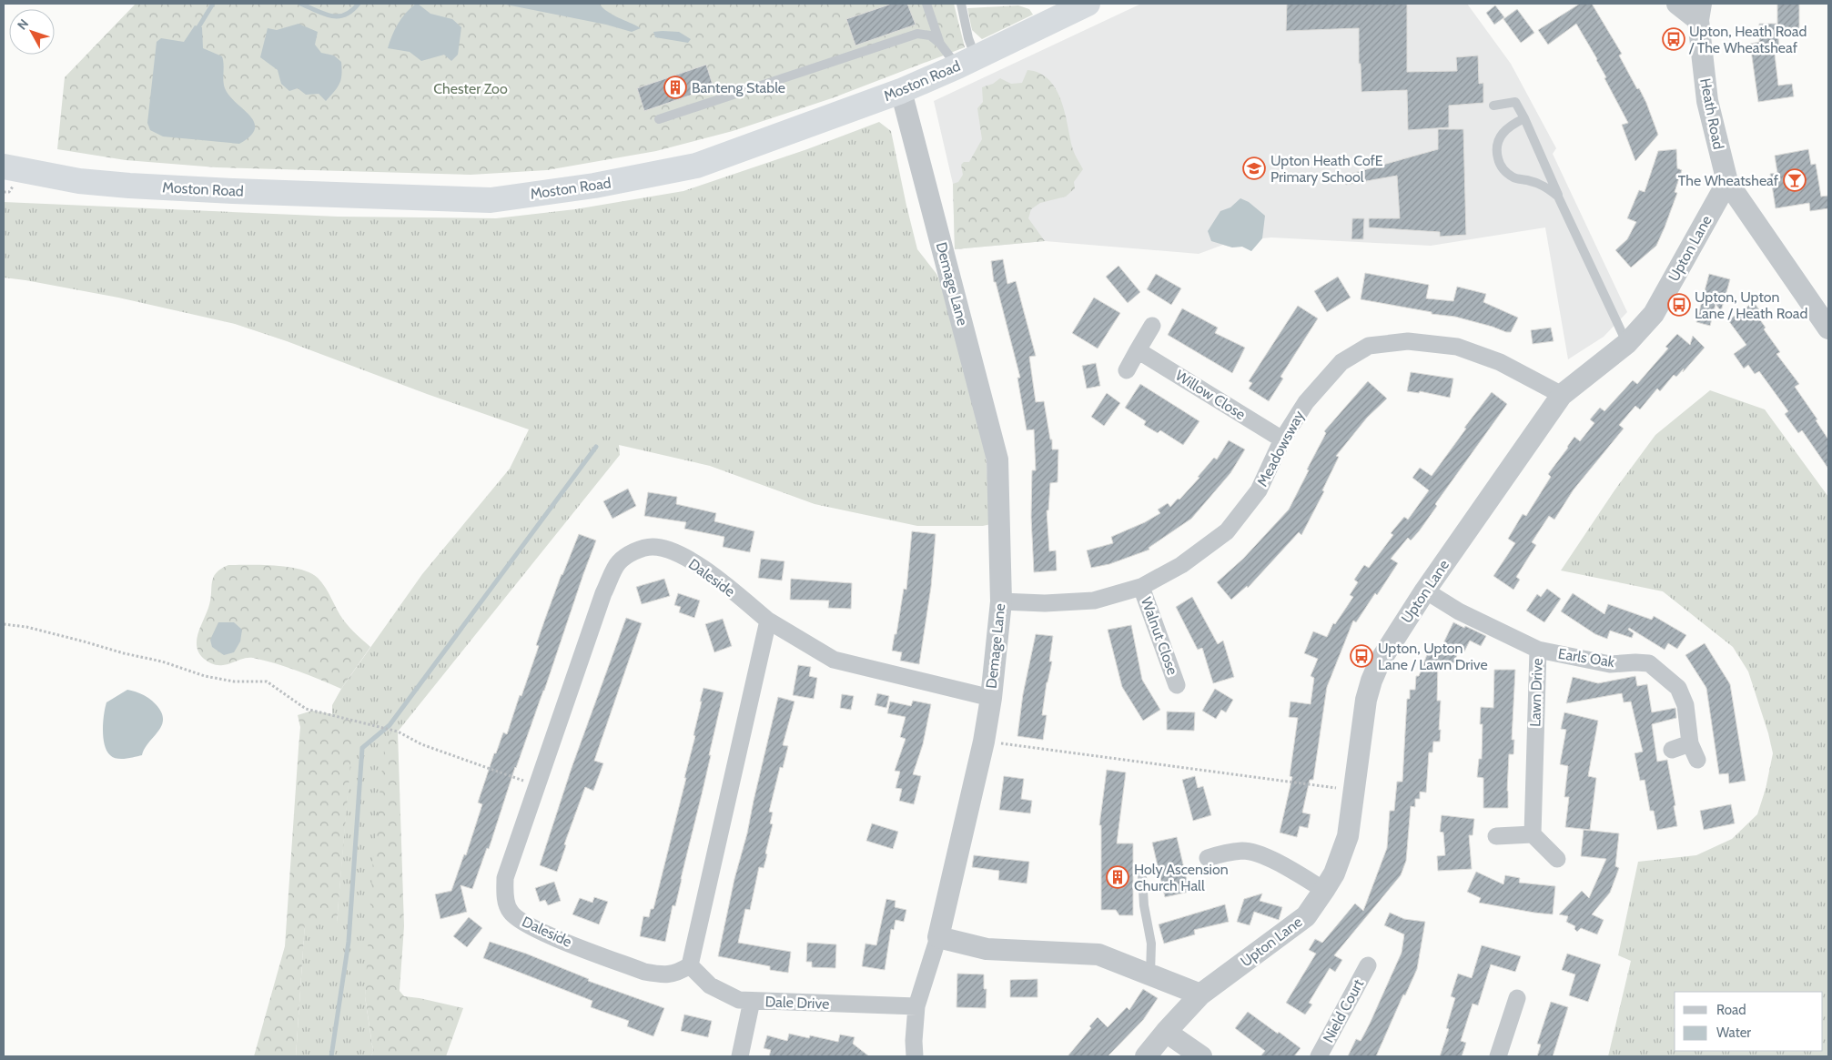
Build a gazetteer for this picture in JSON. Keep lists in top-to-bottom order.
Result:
{
  "streets": {
    "highway": ["Moston Road"],
    "street": [
      "Heath Road",
      "Upton Lane",
      "Demage Lane",
      "Willow Close",
      "Meadowsway",
      "Daleside",
      "Walnut Close",
      "Earls Oak",
      "Lawn Drive",
      "Dale Drive",
      "Nield Court"
    ]
  },
  "crossings": [
    ["Moston Road", "Demage Lane"],
    ["Heath Road", "Upton Lane"],
    ["Upton Lane", "Meadowsway"],
    ["Upton Lane", "Lawn Drive"],
    ["Demage Lane", "Meadowsway"],
    ["Demage Lane", "Daleside"],
    ["Willow Close", "Meadowsway"],
    ["Meadowsway", "Walnut Close"],
    ["Daleside", "Dale Drive"],
    ["Earls Oak", "Lawn Drive"]
  ],
  "parks": ["Chester Zoo"],
  "places": {
    "bus stop": ["Upton, Heath Road / The Wheatsheaf", "Upton, Upton Lane / Heath Road", "Upton, Upton Lane / Lawn Drive"],
    "building": ["Banteng Stable", "Holy Ascension Church Hall"],
    "school or university": ["Upton Heath CofE Primary School"],
    "bar": ["The Wheatsheaf"]
  },
  "legend": ["Road", "Water"],
  "north": "top left"
}
